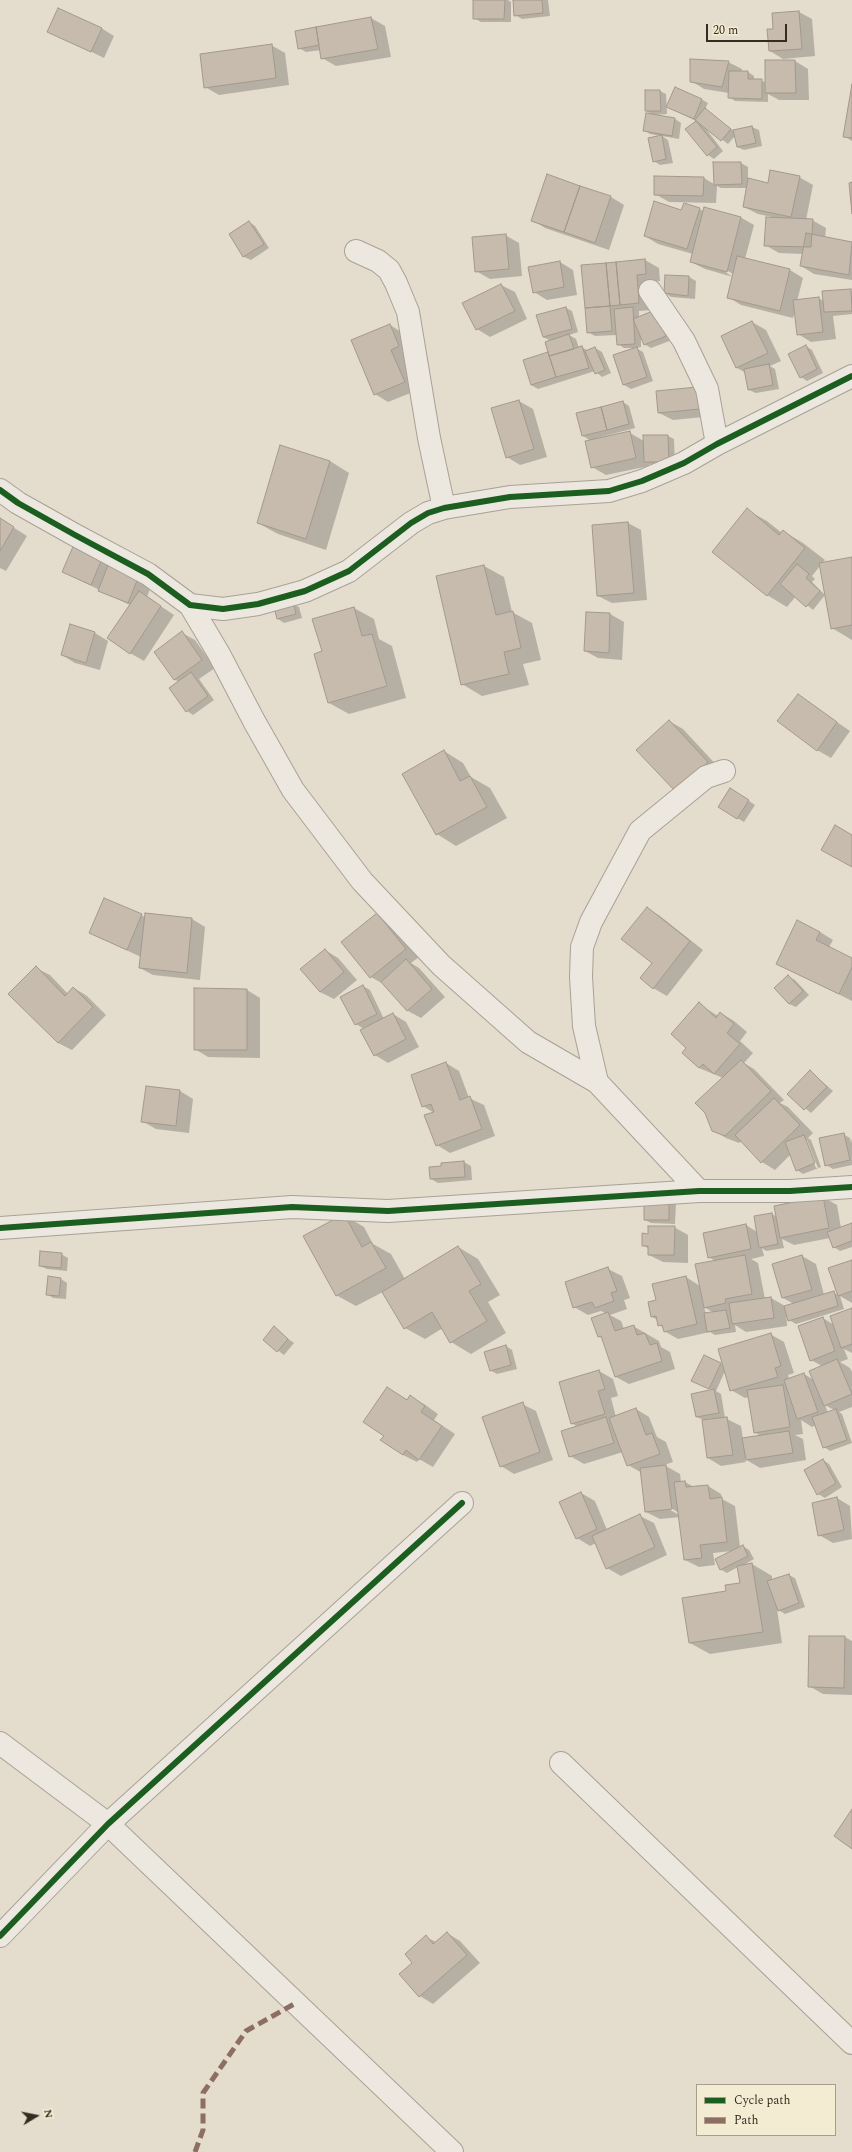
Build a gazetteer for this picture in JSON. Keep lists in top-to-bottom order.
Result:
{
  "legend": ["Cycle path", "Path"],
  "scale_bar": "20 m",
  "north": "right"
}
